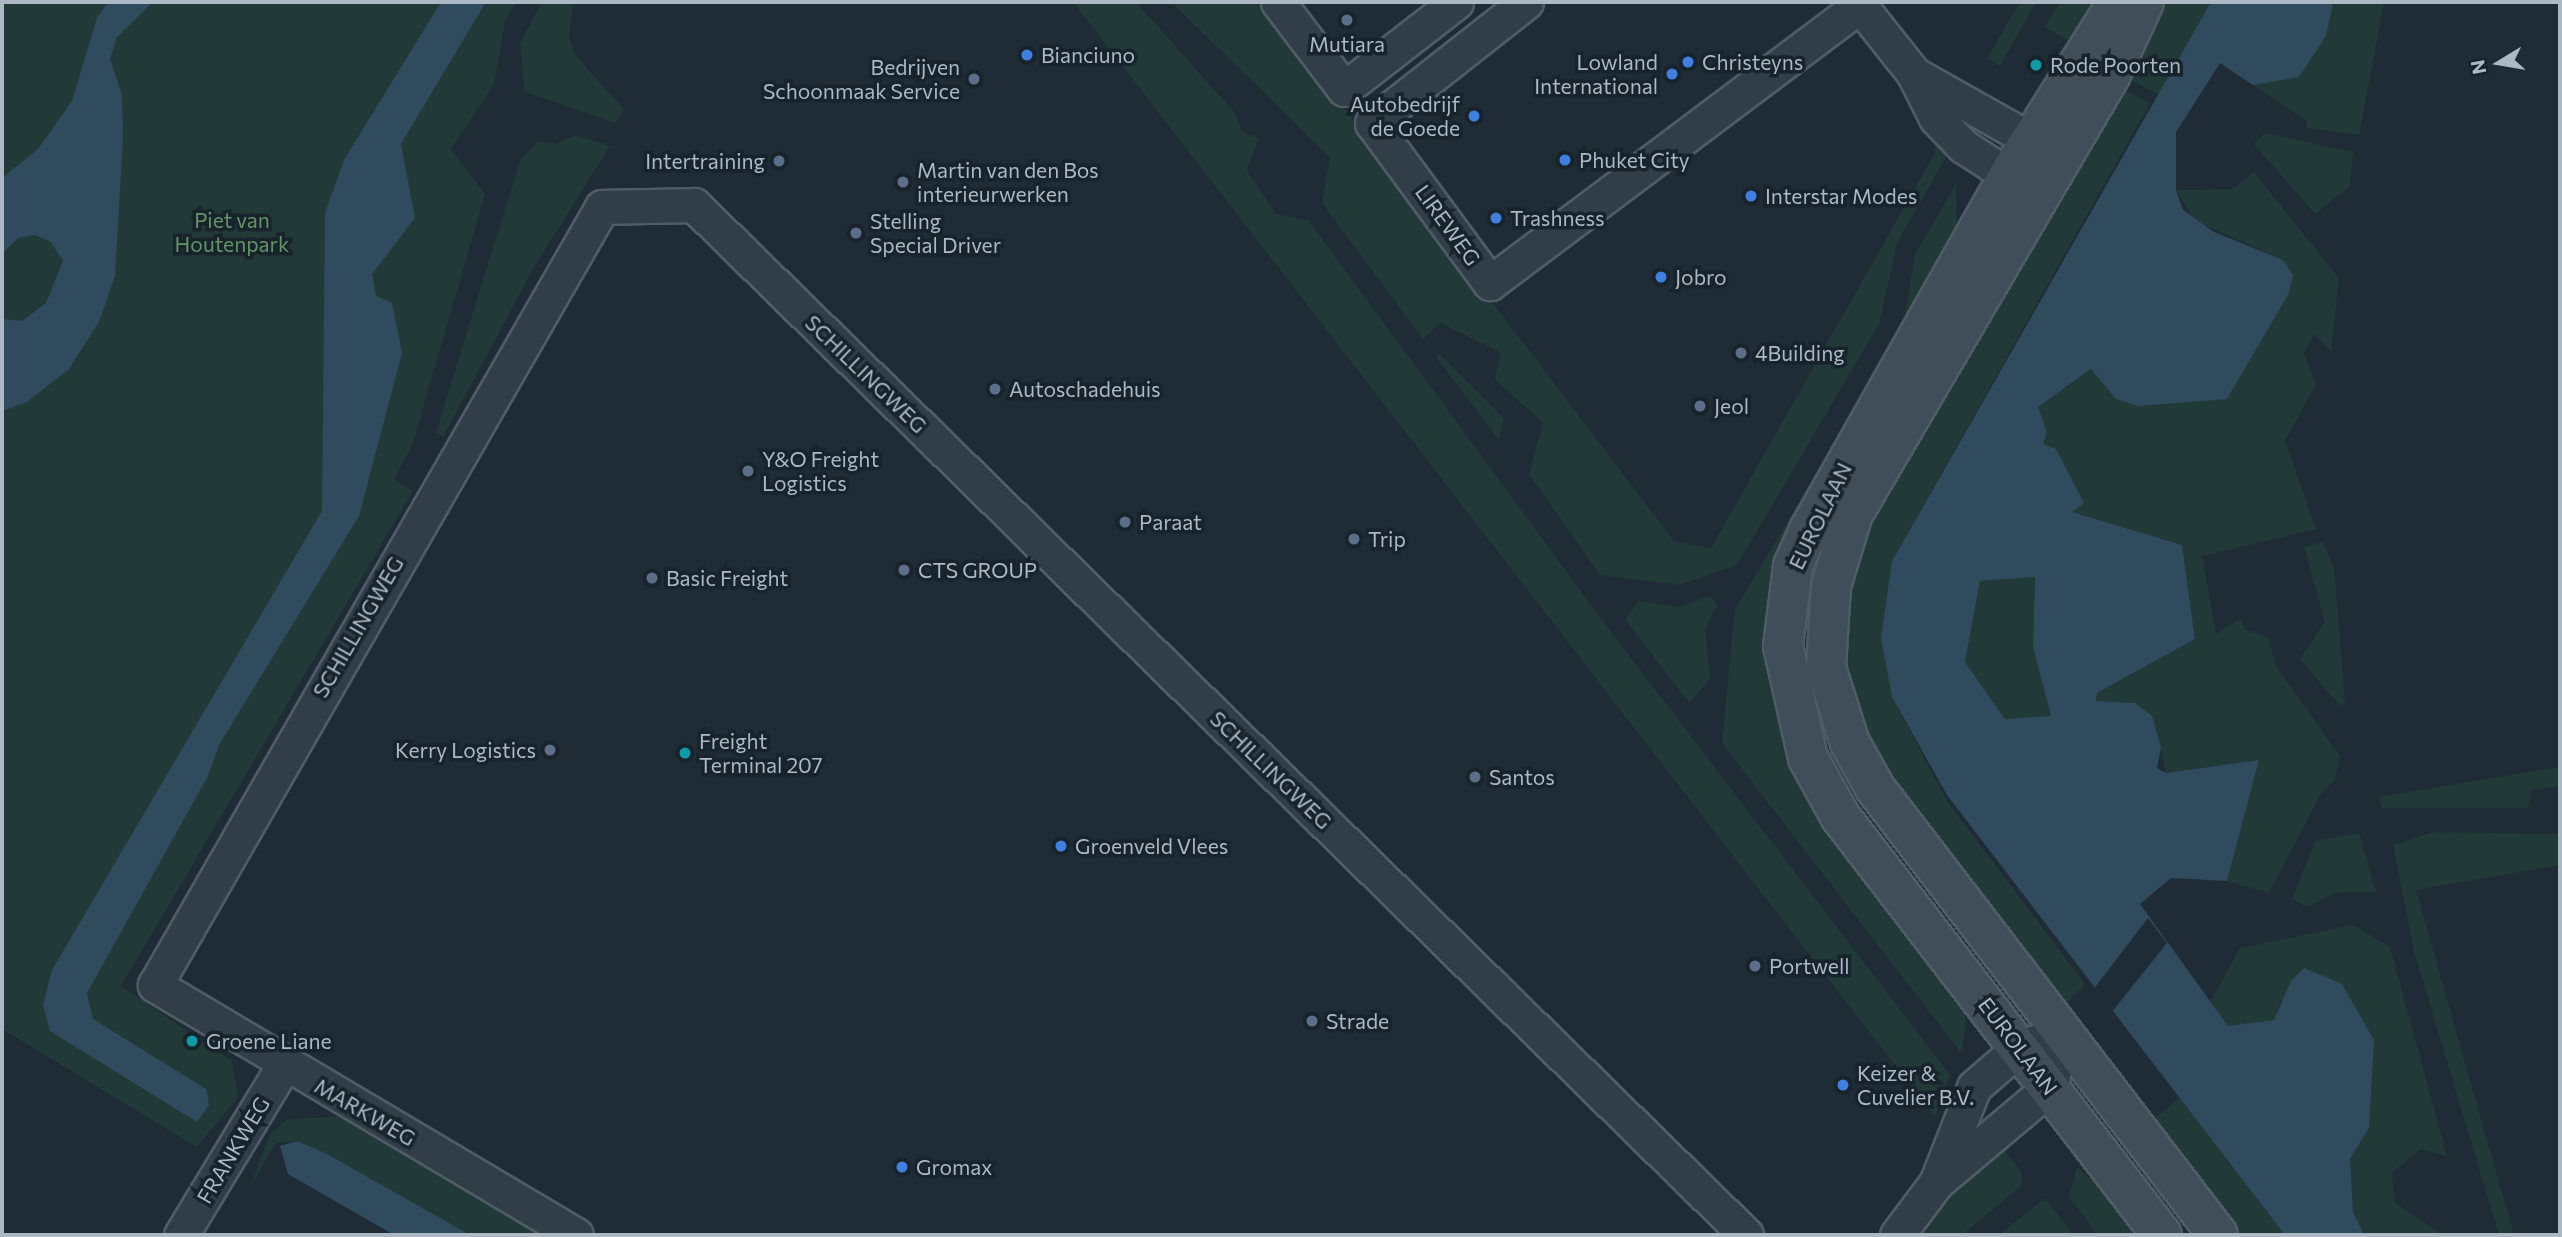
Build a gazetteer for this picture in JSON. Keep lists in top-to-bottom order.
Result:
{
  "streets": {
    "main road": ["EUROLAAN"],
    "street": [
      "LIREWEG",
      "SCHILLINGWEG",
      "MARKWEG",
      "FRANKWEG"
    ]
  },
  "crossings": [
    ["LIREWEG", "EUROLAAN"],
    ["SCHILLINGWEG", "MARKWEG"],
    ["MARKWEG", "FRANKWEG"]
  ],
  "parks": ["Piet van Houtenpark"],
  "places": [
    "Mutiara",
    "Bianciuno",
    "Christeyns",
    "Rode Poorten",
    "Lowland International",
    "Bedrijven Schoonmaak Service",
    "Autobedrijf de Goede",
    "Phuket City",
    "Intertraining",
    "Martin van den Bos interieurwerken",
    "Interstar Modes",
    "Trashness",
    "Stelling Special Driver",
    "Jobro",
    "4Building",
    "Autoschadehuis",
    "Jeol",
    "Y&O Freight Logistics",
    "Paraat",
    "Trip",
    "CTS GROUP",
    "Basic Freight",
    "Kerry Logistics",
    "Freight Terminal 207",
    "Santos",
    "Groenveld Vlees",
    "Portwell",
    "Strade",
    "Groene Liane",
    "Keizer & Cuvelier B.V.",
    "Gromax"
  ],
  "north": "left"
}
